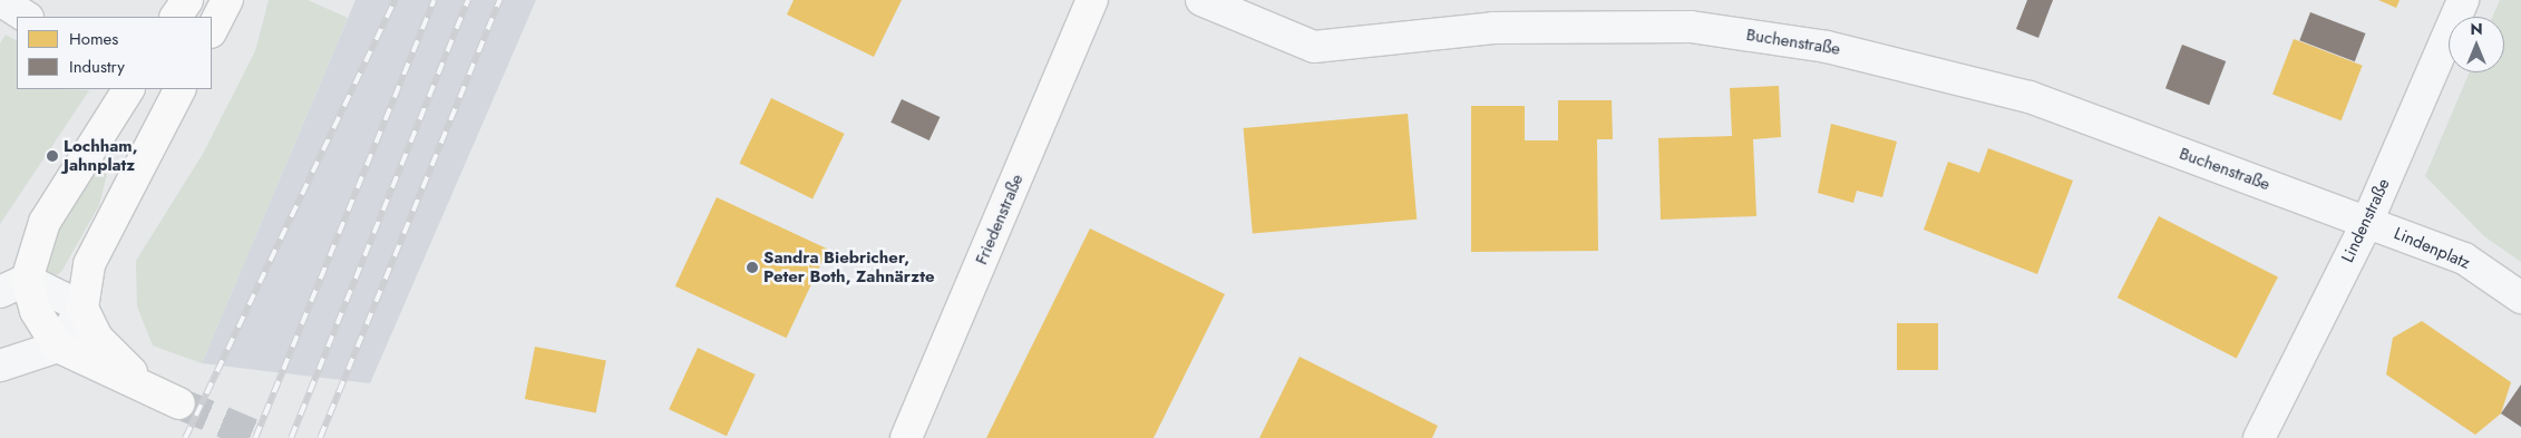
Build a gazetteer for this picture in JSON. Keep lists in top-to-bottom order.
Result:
{
  "streets": {
    "street": [
      "Buchenstraße",
      "Friedenstraße",
      "Lindenstraße",
      "Lindenplatz"
    ]
  },
  "crossings": [
    ["Buchenstraße", "Lindenstraße"],
    ["Buchenstraße", "Lindenplatz"],
    ["Lindenstraße", "Lindenplatz"]
  ],
  "places": ["Lochham, Jahnplatz", "Sandra Biebricher, Peter Both, Zahnärzte"],
  "legend": ["Homes", "Industry"],
  "north": "top"
}
